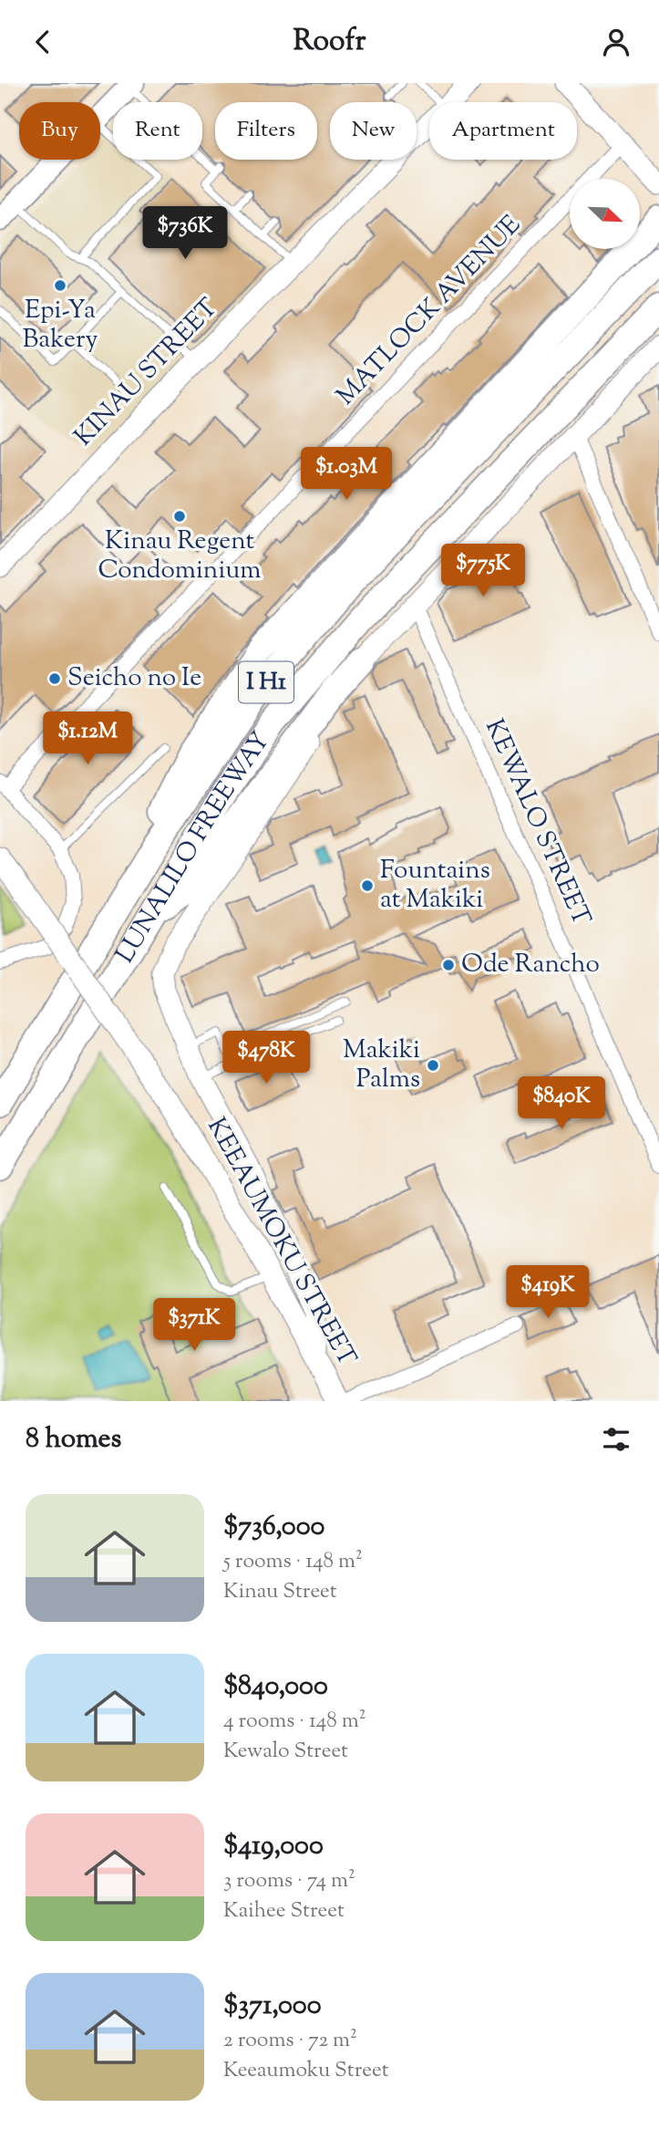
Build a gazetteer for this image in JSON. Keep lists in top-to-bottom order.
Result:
{
  "streets": {
    "highway": ["I H1", "LUNALILO FREEWAY"],
    "main road": ["KINAU STREET", "KEEAUMOKU STREET"],
    "street": ["MATLOCK AVENUE", "KEWALO STREET"]
  },
  "places": [
    "Epi-Ya Bakery",
    "Kinau Regent Condominium",
    "Seicho no Ie",
    "Fountains at Makiki",
    "Ode Rancho",
    "Makiki Palms"
  ],
  "north": "bottom right",
  "page": {
    "header": "Roofr",
    "chip": [
      "Buy",
      "Rent",
      "Filters",
      "New",
      "Apartment"
    ],
    "price": [
      "$736K",
      "$1.03M",
      "$775K",
      "$1.12M",
      "$478K",
      "$840K",
      "$419K",
      "$371K"
    ],
    "heading": "8 homes",
    "list": [
      {
        "name": "$736,000",
        "note": "5 rooms · 148 m² · Kinau Street"
      },
      {
        "name": "$840,000",
        "note": "4 rooms · 148 m² · Kewalo Street"
      },
      {
        "name": "$419,000",
        "note": "3 rooms · 74 m² · Kaihee Street"
      },
      {
        "name": "$371,000",
        "note": "2 rooms · 72 m² · Keeaumoku Street"
      }
    ]
  }
}
